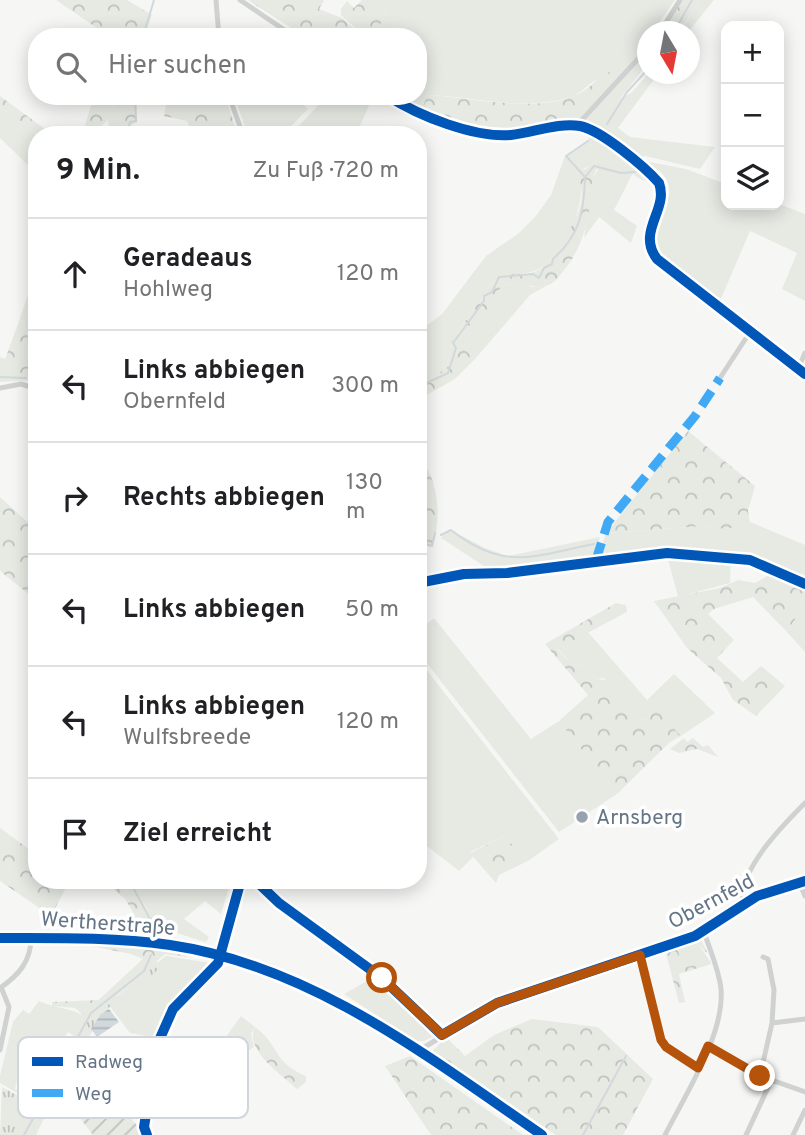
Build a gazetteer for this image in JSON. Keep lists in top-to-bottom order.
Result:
{
  "streets": {
    "main road": ["Wertherstraße"],
    "street": ["Obernfeld"]
  },
  "crossings": [
    ["Obernfeld", "Wertherstraße"]
  ],
  "places": ["Arnsberg"],
  "legend": ["Radweg", "Weg"],
  "north": "bottom",
  "page": {
    "map_buttons": ["+", "−"],
    "search": "Hier suchen",
    "heading": ["9 Min.", "Zu Fuß · 720 m"],
    "list": [
      ["Geradeaus", "Hohlweg", "120 m"],
      ["Links abbiegen", "Obernfeld", "300 m"],
      ["Rechts abbiegen", "130 m"],
      ["Links abbiegen", "50 m"],
      ["Links abbiegen", "Wulfsbreede", "120 m"],
      "Ziel erreicht"
    ]
  }
}
